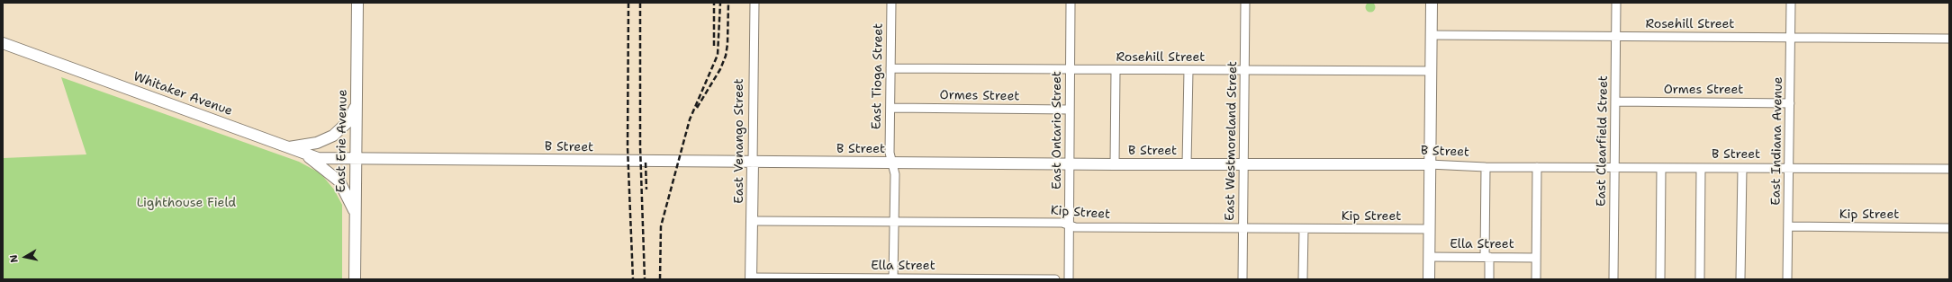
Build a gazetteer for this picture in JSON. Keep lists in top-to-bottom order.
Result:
{
  "streets": {
    "main road": [
      "Whitaker Avenue",
      "East Erie Avenue",
      "East Venango Street",
      "B Street"
    ],
    "street": [
      "Rosehill Street",
      "East Tioga Street",
      "Ormes Street",
      "East Ontario Street",
      "East Westmoreland Street",
      "East Clearfield Street",
      "East Indiana Avenue",
      "Kip Street",
      "Ella Street"
    ]
  },
  "crossings": [
    ["Rosehill Street", "East Tioga Street"],
    ["Rosehill Street", "East Ontario Street"],
    ["Rosehill Street", "East Westmoreland Street"],
    ["Rosehill Street", "East Clearfield Street"],
    ["Rosehill Street", "East Indiana Avenue"],
    ["East Tioga Street", "Ormes Street"],
    ["East Tioga Street", "B Street"],
    ["East Tioga Street", "Kip Street"],
    ["East Tioga Street", "Ella Street"],
    ["Ormes Street", "East Ontario Street"],
    ["Ormes Street", "East Clearfield Street"],
    ["Ormes Street", "East Indiana Avenue"],
    ["Whitaker Avenue", "East Erie Avenue"],
    ["Whitaker Avenue", "B Street"],
    ["East Ontario Street", "B Street"],
    ["East Ontario Street", "Kip Street"],
    ["East Erie Avenue", "B Street"],
    ["East Venango Street", "B Street"],
    ["East Venango Street", "Kip Street"],
    ["East Venango Street", "Ella Street"],
    ["East Westmoreland Street", "B Street"],
    ["East Westmoreland Street", "Kip Street"],
    ["East Clearfield Street", "B Street"],
    ["East Indiana Avenue", "B Street"],
    ["East Indiana Avenue", "Kip Street"]
  ],
  "parks": ["Lighthouse Field"],
  "north": "left"
}
